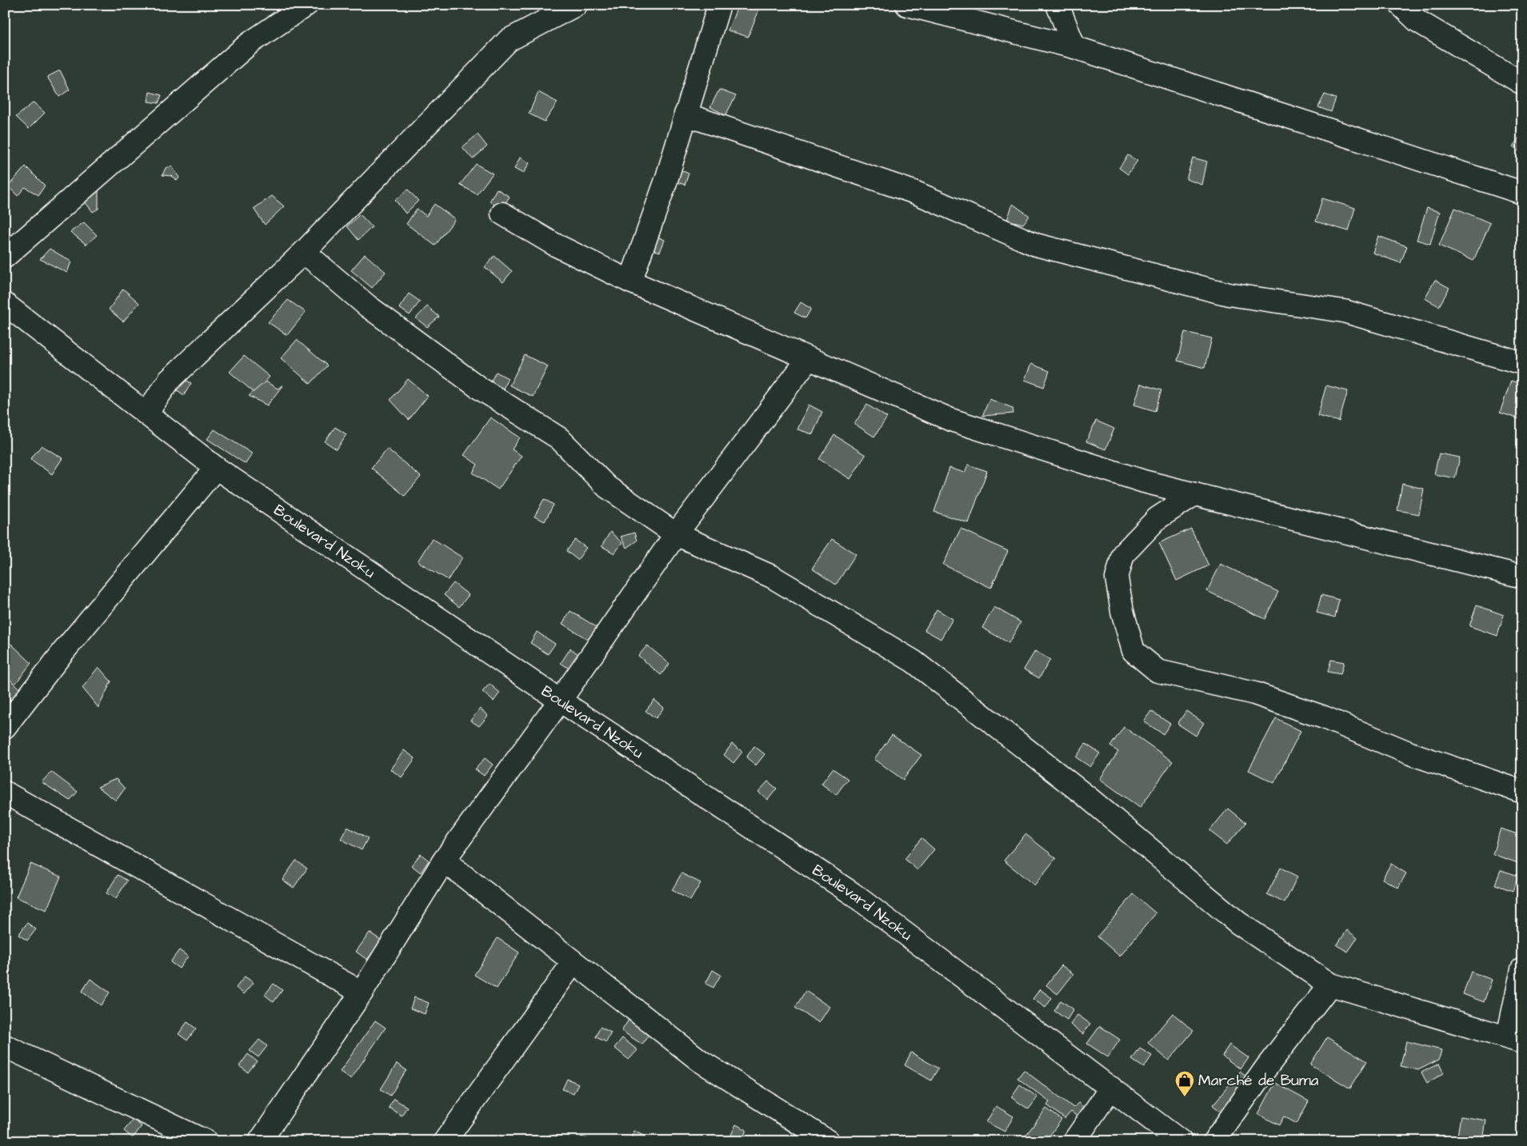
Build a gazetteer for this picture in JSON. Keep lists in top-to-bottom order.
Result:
{
  "streets": {
    "street": ["Boulevard Nzoku"]
  },
  "places": {
    "shop": ["Marché de Buma"]
  }
}
